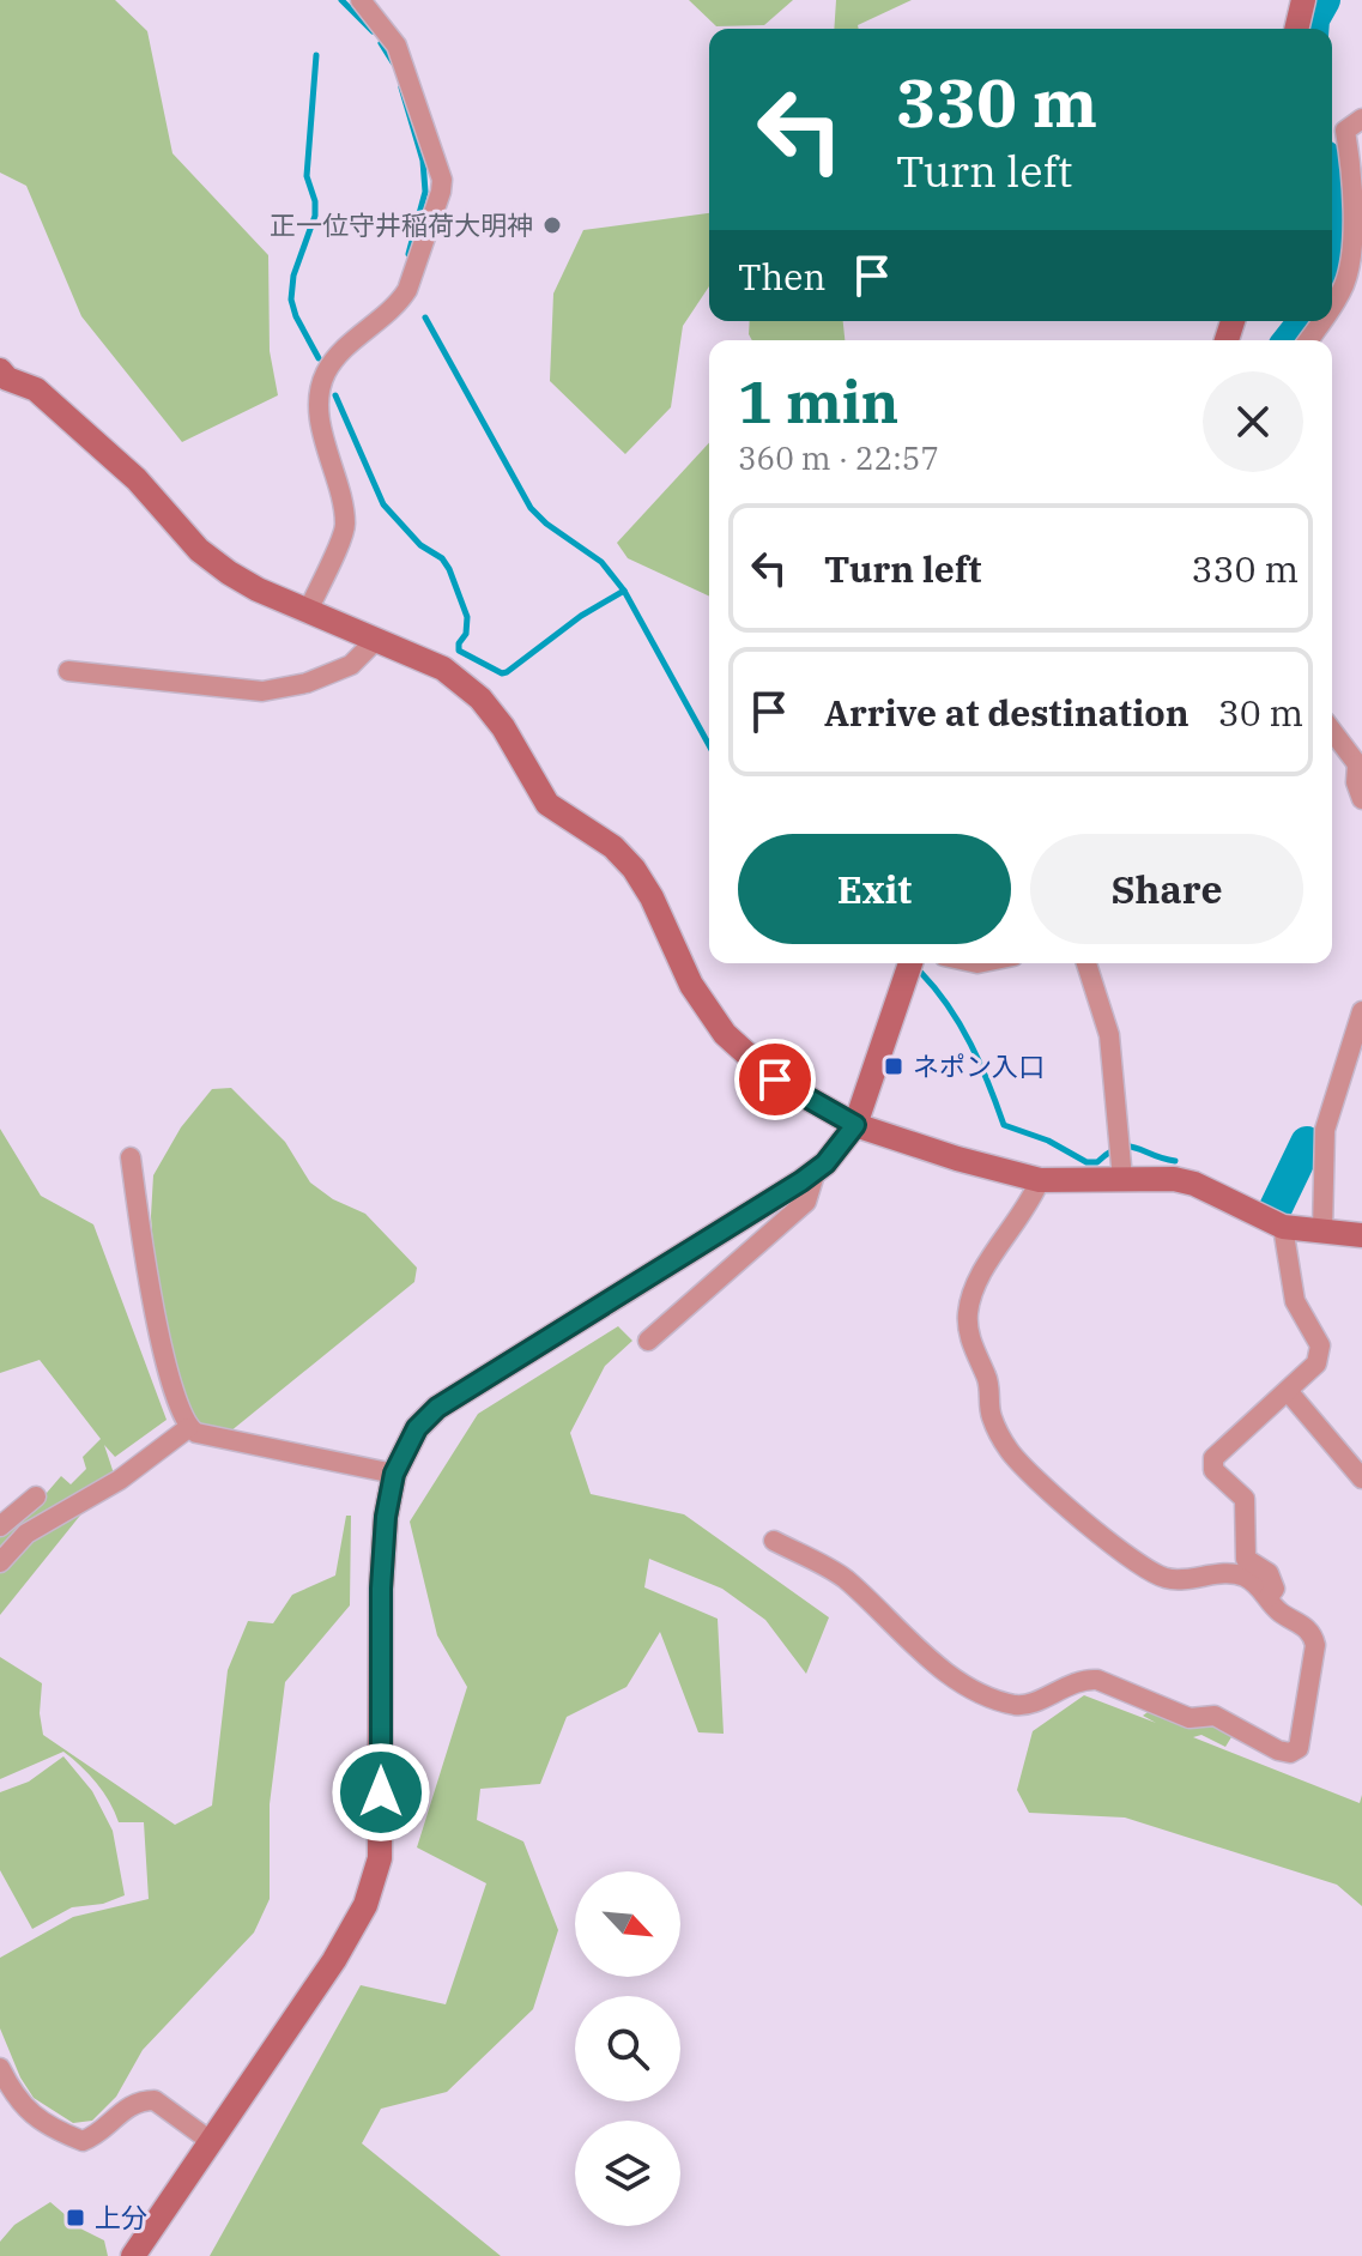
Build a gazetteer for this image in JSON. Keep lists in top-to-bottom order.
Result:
{
  "places": {
    "other": ["正一位守井稲荷大明神"],
    "transit": ["ネポン入口", "上分"]
  },
  "north": "bottom right",
  "page": {
    "turn": ["330 m", "Turn left"],
    "then": "Then",
    "heading": ["1 min", "360 m · 22:57"],
    "list": [
      {
        "name": "Turn left",
        "value": "330 m"
      },
      {
        "name": "Arrive at destination",
        "value": "30 m"
      }
    ],
    "buttons": ["Exit", "Share"]
  }
}
